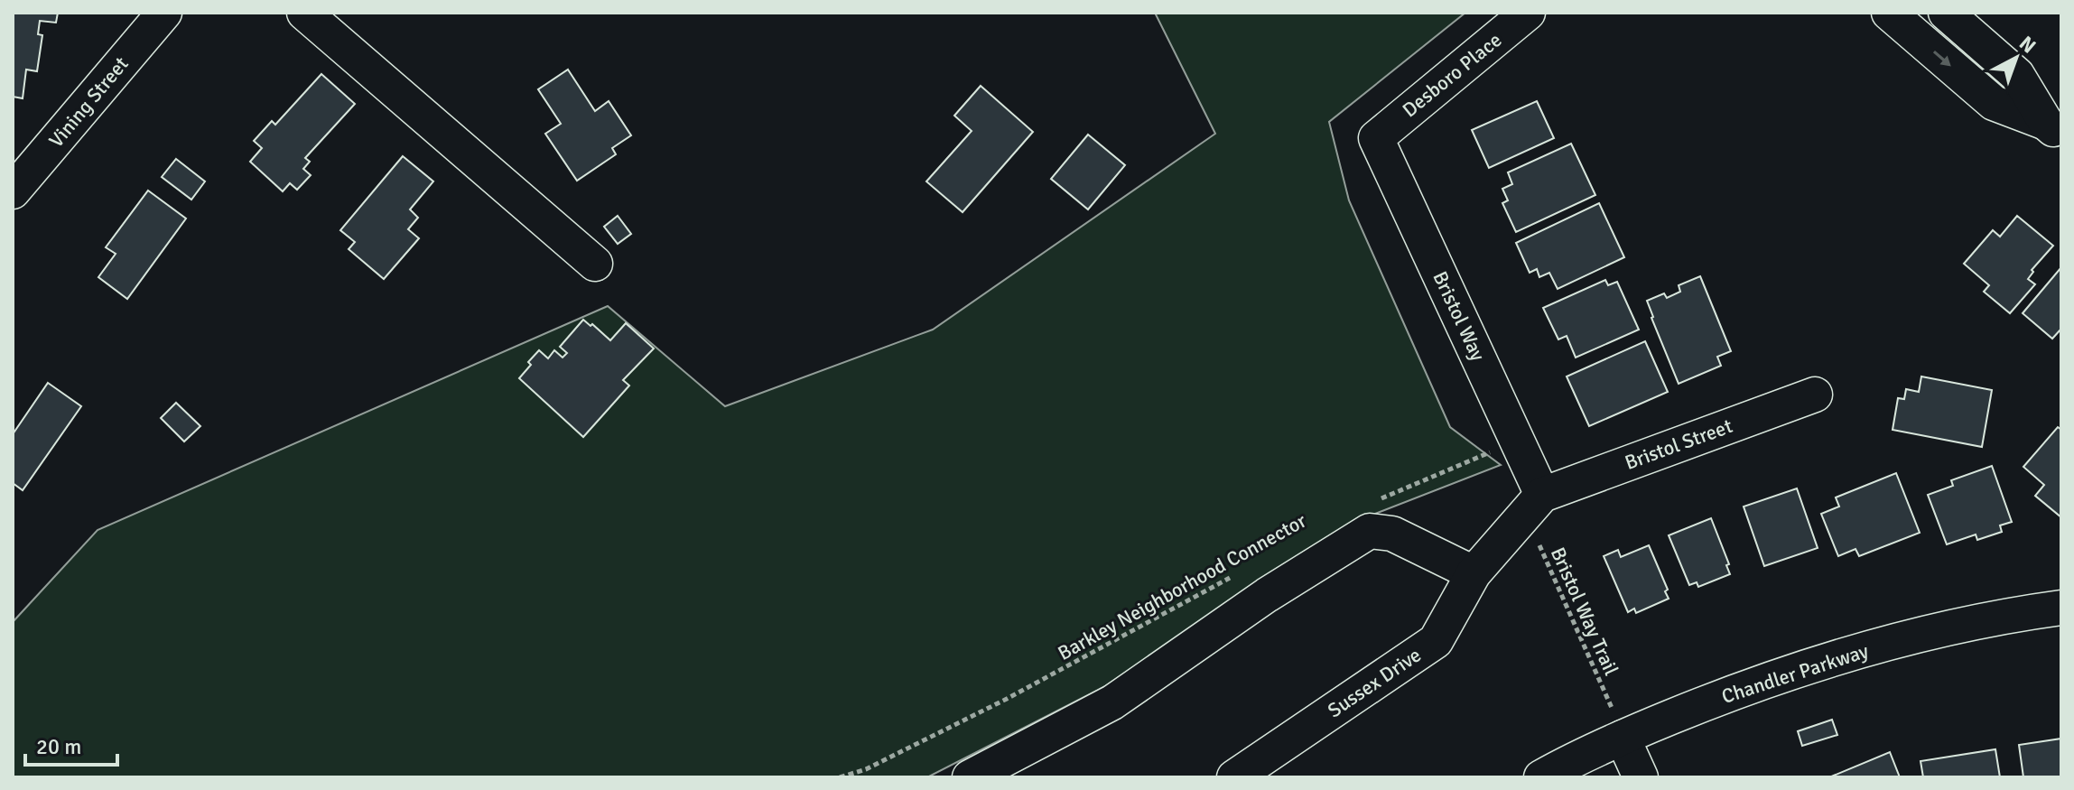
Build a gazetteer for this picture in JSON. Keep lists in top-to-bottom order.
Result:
{
  "streets": {
    "street": [
      "Desboro Place",
      "Vining Street",
      "Bristol Way",
      "Bristol Street",
      "Chandler Parkway",
      "Sussex Drive"
    ],
    "path": ["Barkley Neighborhood Connector", "Bristol Way Trail"]
  },
  "crossings": [
    ["Desboro Place", "Bristol Way"],
    ["Bristol Way", "Bristol Street"],
    ["Bristol Way", "Bristol Way Trail"],
    ["Bristol Way", "Sussex Drive"],
    ["Bristol Street", "Bristol Way Trail"],
    ["Bristol Street", "Sussex Drive"],
    ["Bristol Way Trail", "Chandler Parkway"],
    ["Bristol Way Trail", "Sussex Drive"]
  ],
  "scale_bar": "20 m",
  "north": "top right"
}
